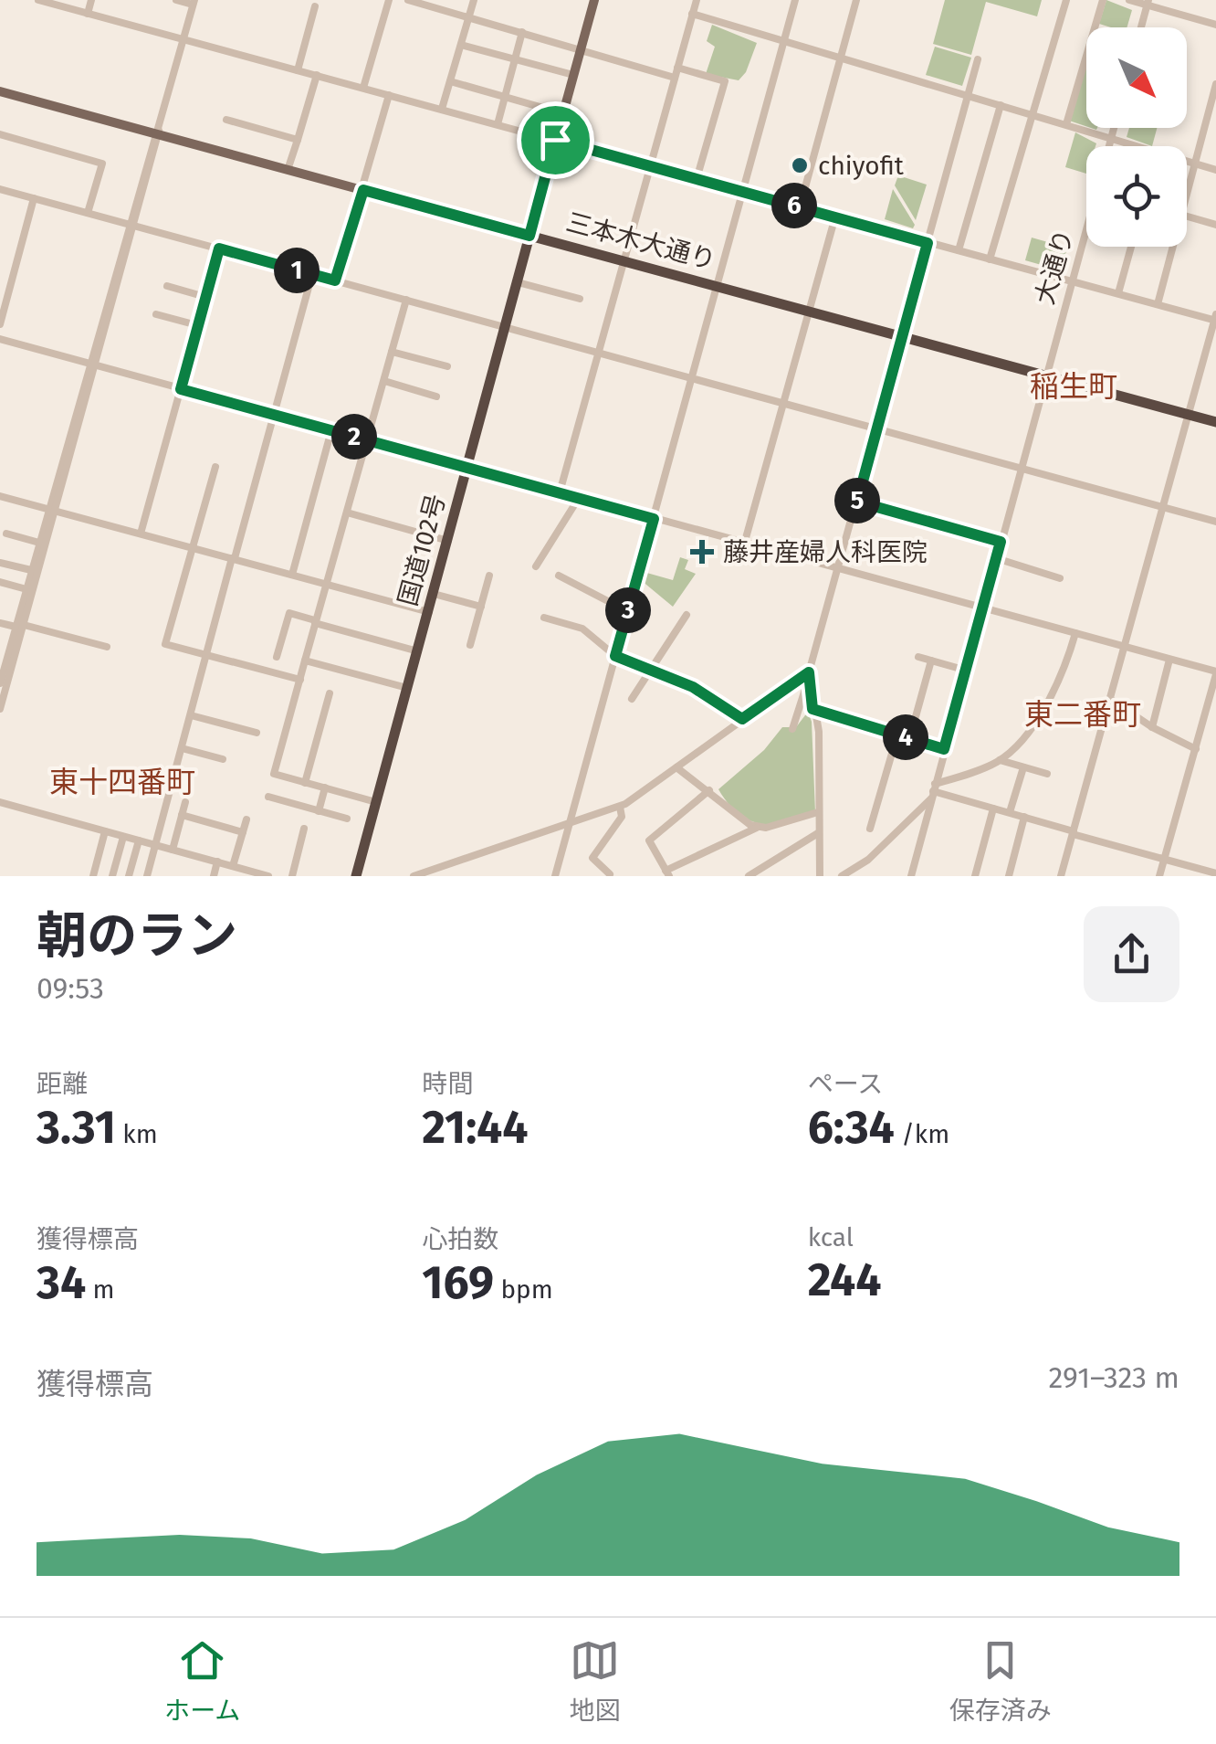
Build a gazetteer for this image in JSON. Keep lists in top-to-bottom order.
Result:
{
  "streets": {
    "highway": ["三本木大通り", "国道102号"],
    "street": ["大通り"]
  },
  "crossings": [
    ["三本木大通り", "大通り"],
    ["三本木大通り", "国道102号"]
  ],
  "districts": ["稲生町", "東二番町", "東十四番町"],
  "places": {
    "other": ["chiyofit"],
    "health": ["藤井産婦人科医院"]
  },
  "north": "bottom right",
  "page": {
    "pins": [
      "6",
      "1",
      "2",
      "5",
      "3",
      "4"
    ],
    "heading": ["朝のラン", "09:53"],
    "stats": [
      ["距離", "3.31 km"],
      ["時間", "21:44"],
      ["ペース", "6:34 /km"],
      ["獲得標高", "34 m"],
      ["心拍数", "169 bpm"],
      ["kcal", "244"]
    ],
    "chart": ["獲得標高", "291–323 m"],
    "tabs": ["ホーム", "地図", "保存済み"]
  }
}
